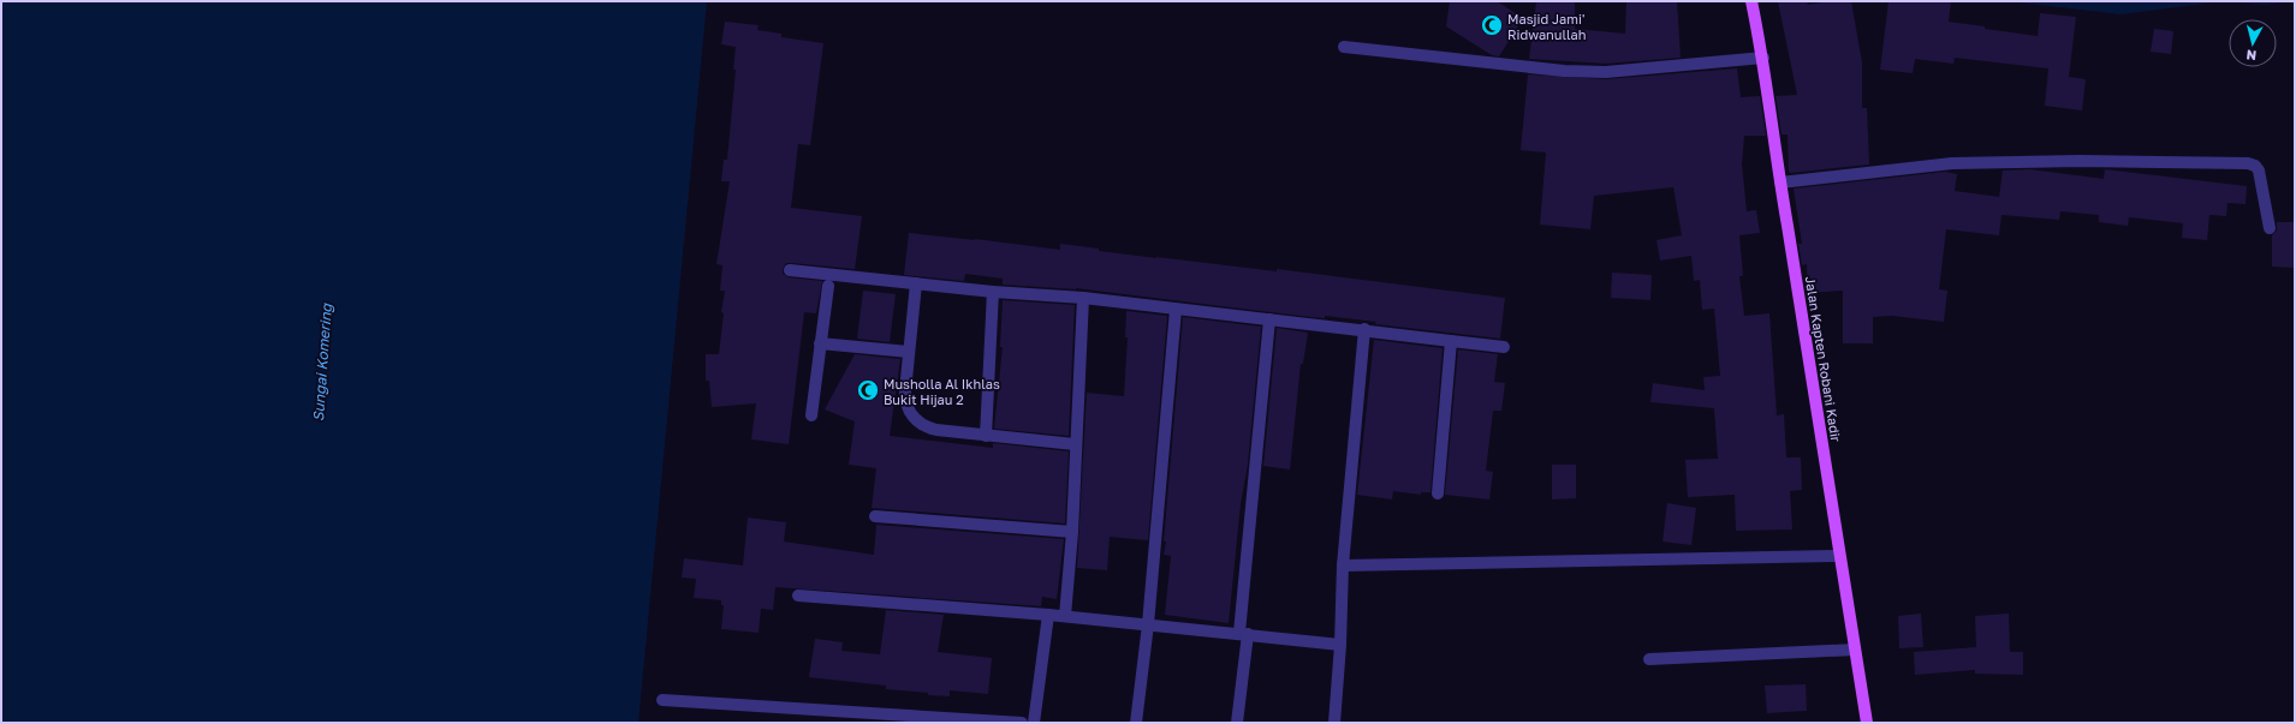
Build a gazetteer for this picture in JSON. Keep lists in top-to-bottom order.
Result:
{
  "streets": {
    "main road": ["Jalan Kapten Robani Kadir"]
  },
  "water": ["Sungai Komering"],
  "places": {
    "mosque": ["Masjid Jami' Ridwanullah", "Musholla Al Ikhlas Bukit Hijau 2"]
  },
  "north": "bottom"
}
